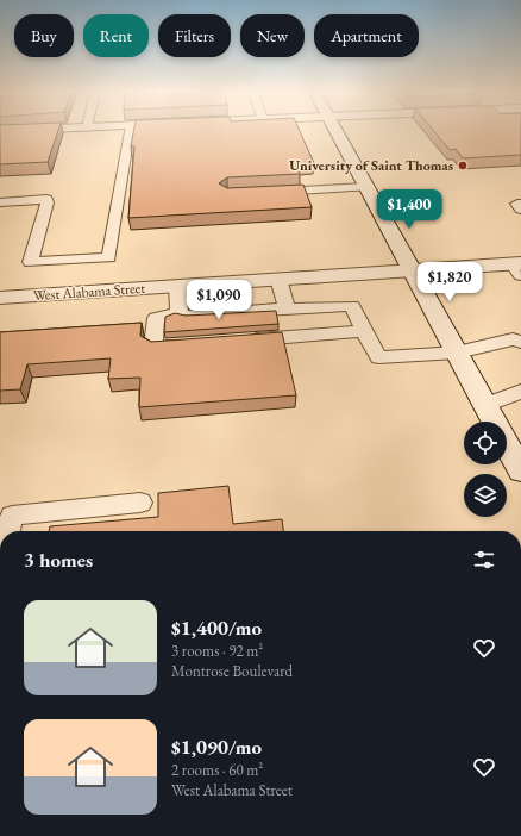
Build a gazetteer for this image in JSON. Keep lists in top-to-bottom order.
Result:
{
  "streets": {
    "street": ["West Alabama Street"]
  },
  "places": ["University of Saint Thomas"],
  "page": {
    "chip": [
      "Buy",
      "Rent",
      "Filters",
      "New",
      "Apartment"
    ],
    "price": ["$1,400", "$1,820", "$1,090"],
    "heading": "3 homes",
    "list": [
      {
        "name": "$1,400/mo",
        "note": "3 rooms · 92 m² · Montrose Boulevard"
      },
      {
        "name": "$1,090/mo",
        "note": "2 rooms · 60 m² · West Alabama Street"
      }
    ]
  }
}
